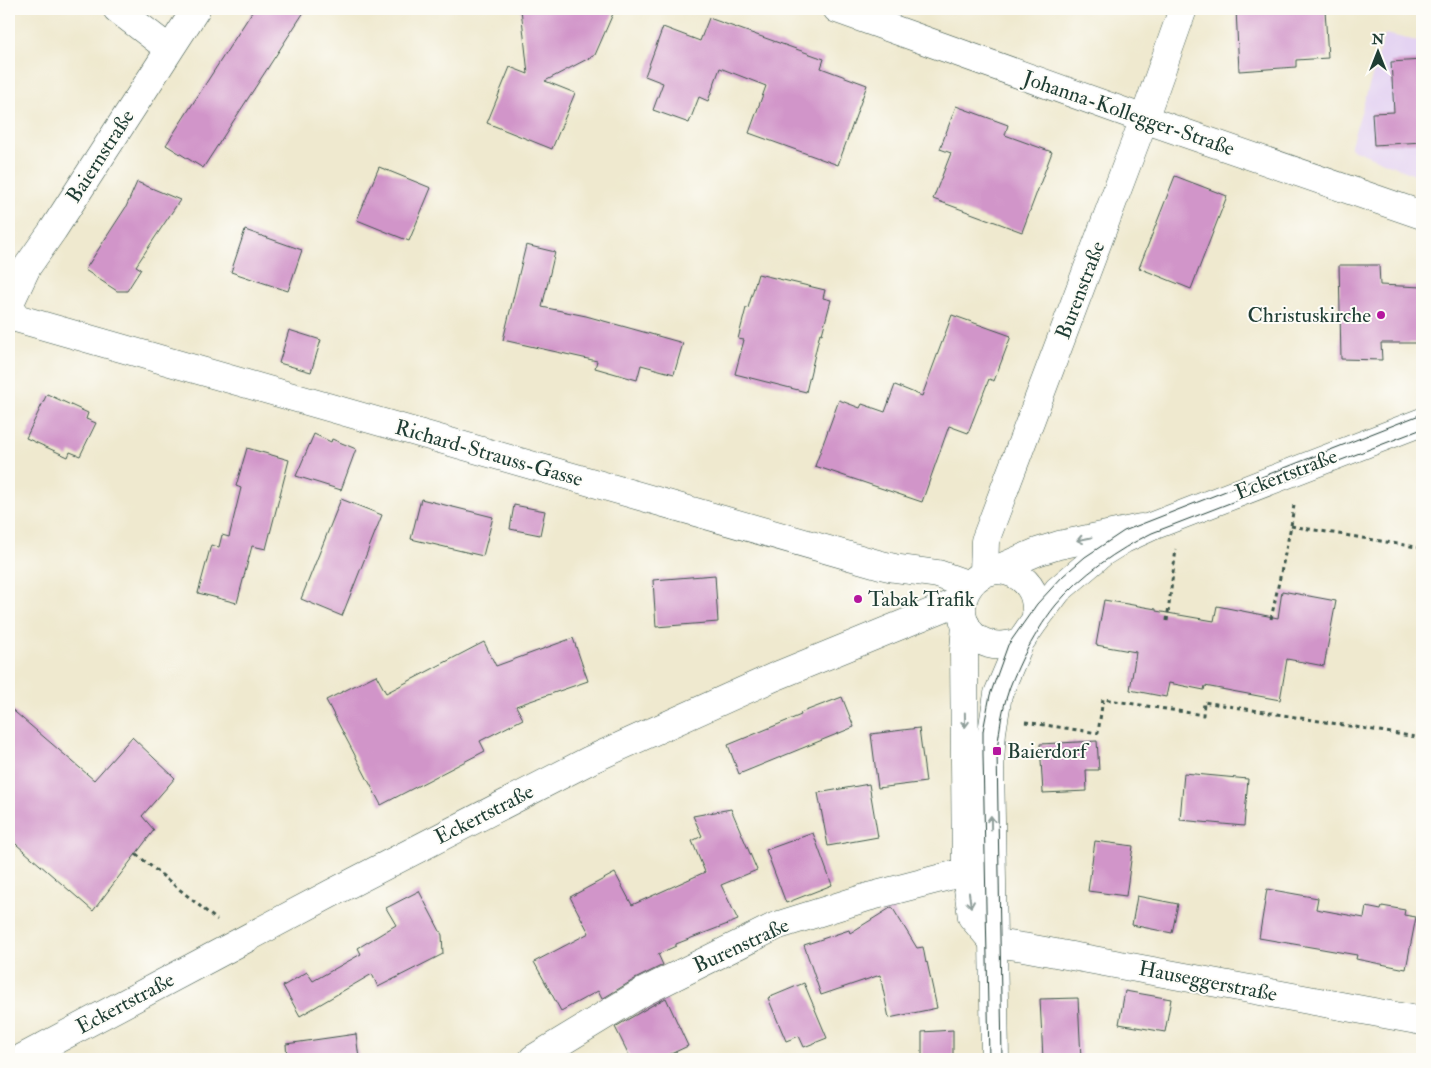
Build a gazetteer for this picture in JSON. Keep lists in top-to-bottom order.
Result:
{
  "streets": {
    "street": [
      "Johanna-Kollegger-Straße",
      "Baiernstraße",
      "Burenstraße",
      "Richard-Strauss-Gasse",
      "Eckertstraße",
      "Hauseggerstraße"
    ]
  },
  "crossings": [
    ["Johanna-Kollegger-Straße", "Burenstraße"],
    ["Burenstraße", "Richard-Strauss-Gasse"],
    ["Burenstraße", "Eckertstraße"],
    ["Burenstraße", "Hauseggerstraße"],
    ["Richard-Strauss-Gasse", "Eckertstraße"]
  ],
  "places": {
    "other": ["Christuskirche", "Tabak Trafik"],
    "transit": ["Baierdorf"]
  },
  "north": "top"
}
